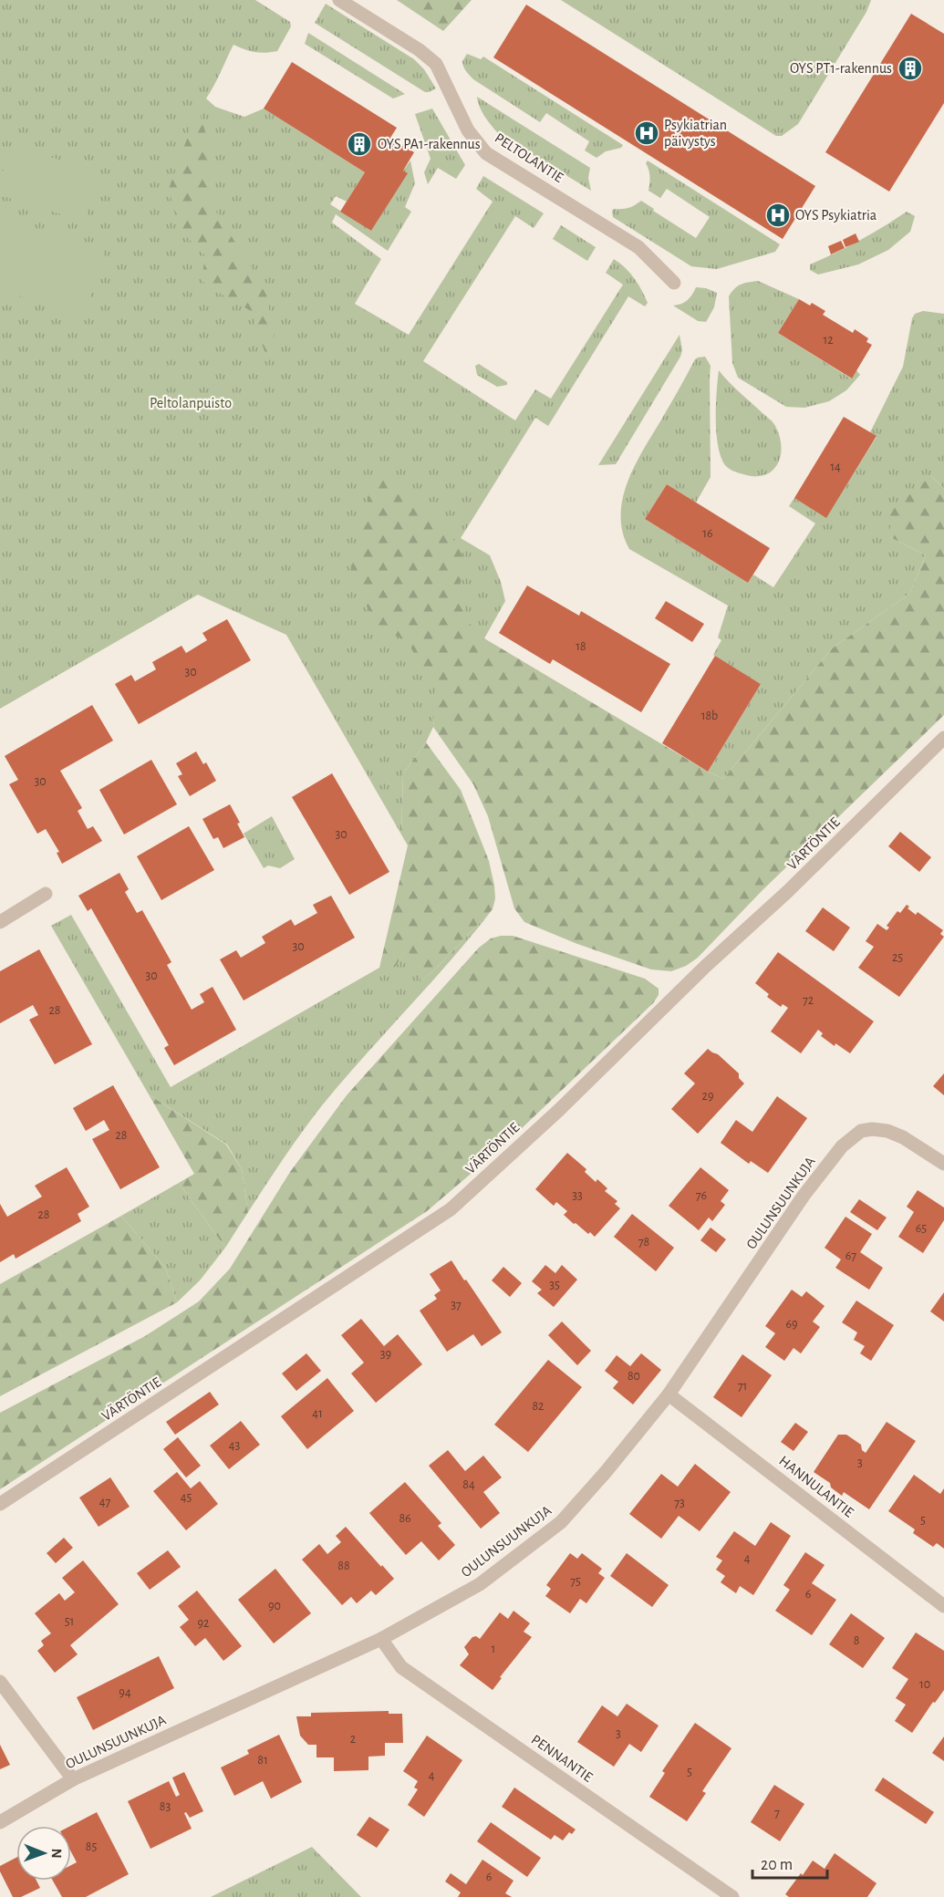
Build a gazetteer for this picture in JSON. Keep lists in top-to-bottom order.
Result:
{
  "streets": {
    "street": [
      "PELTOLANTIE",
      "VÄRTÖNTIE",
      "OULUNSUUNKUJA",
      "HANNULANTIE",
      "PENNANTIE"
    ]
  },
  "crossings": [
    ["OULUNSUUNKUJA", "HANNULANTIE"],
    ["OULUNSUUNKUJA", "PENNANTIE"]
  ],
  "parks": ["Peltolanpuisto"],
  "places": {
    "building": ["OYS PT1-rakennus", "OYS PA1-rakennus"],
    "hospital": ["Psykiatrian päivystys", "OYS Psykiatria"]
  },
  "house_numbers": [
    "12",
    "14",
    "16",
    "18",
    "30",
    "18b",
    "30",
    "30",
    "30",
    "25",
    "30",
    "72",
    "28",
    "29",
    "28",
    "33",
    "76",
    "28",
    "65",
    "78",
    "67",
    "35",
    "37",
    "69",
    "39",
    "80",
    "71",
    "82",
    "41",
    "43",
    "3",
    "84",
    "45",
    "47",
    "73",
    "86",
    "5",
    "4",
    "88",
    "75",
    "6",
    "90",
    "51",
    "92",
    "8",
    "1",
    "10",
    "94",
    "3",
    "2",
    "81",
    "5",
    "4",
    "83",
    "7",
    "85",
    "6"
  ],
  "scale_bar": "20 m",
  "north": "right"
}
